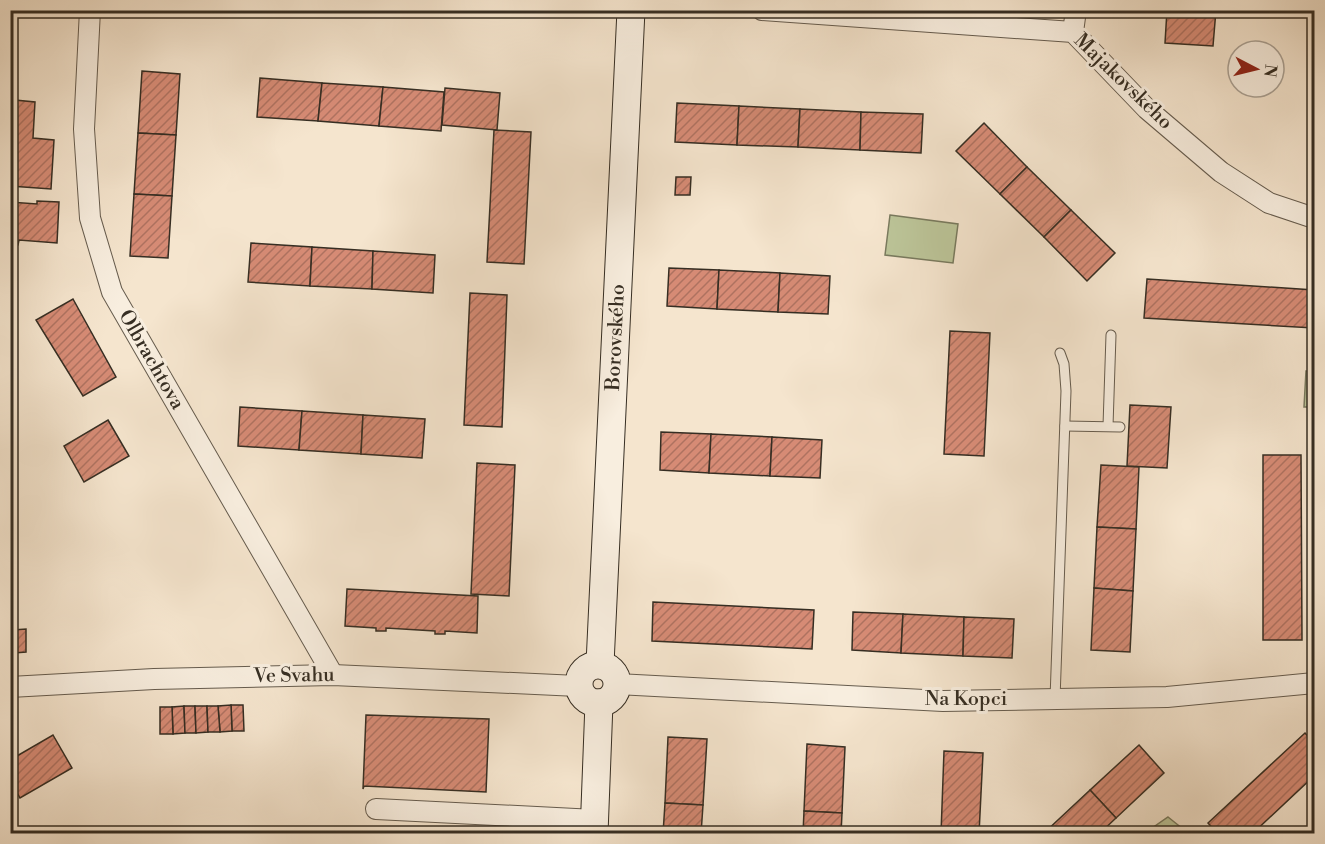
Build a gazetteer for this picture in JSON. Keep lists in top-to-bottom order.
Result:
{
  "streets": {
    "main road": ["Borovského"],
    "street": [
      "Majakovského",
      "Olbrachtova",
      "Ve Svahu",
      "Na Kopci"
    ]
  },
  "crossings": [
    ["Borovského", "Ve Svahu"],
    ["Borovského", "Na Kopci"],
    ["Olbrachtova", "Ve Svahu"],
    ["Ve Svahu", "Na Kopci"]
  ],
  "north": "right"
}
